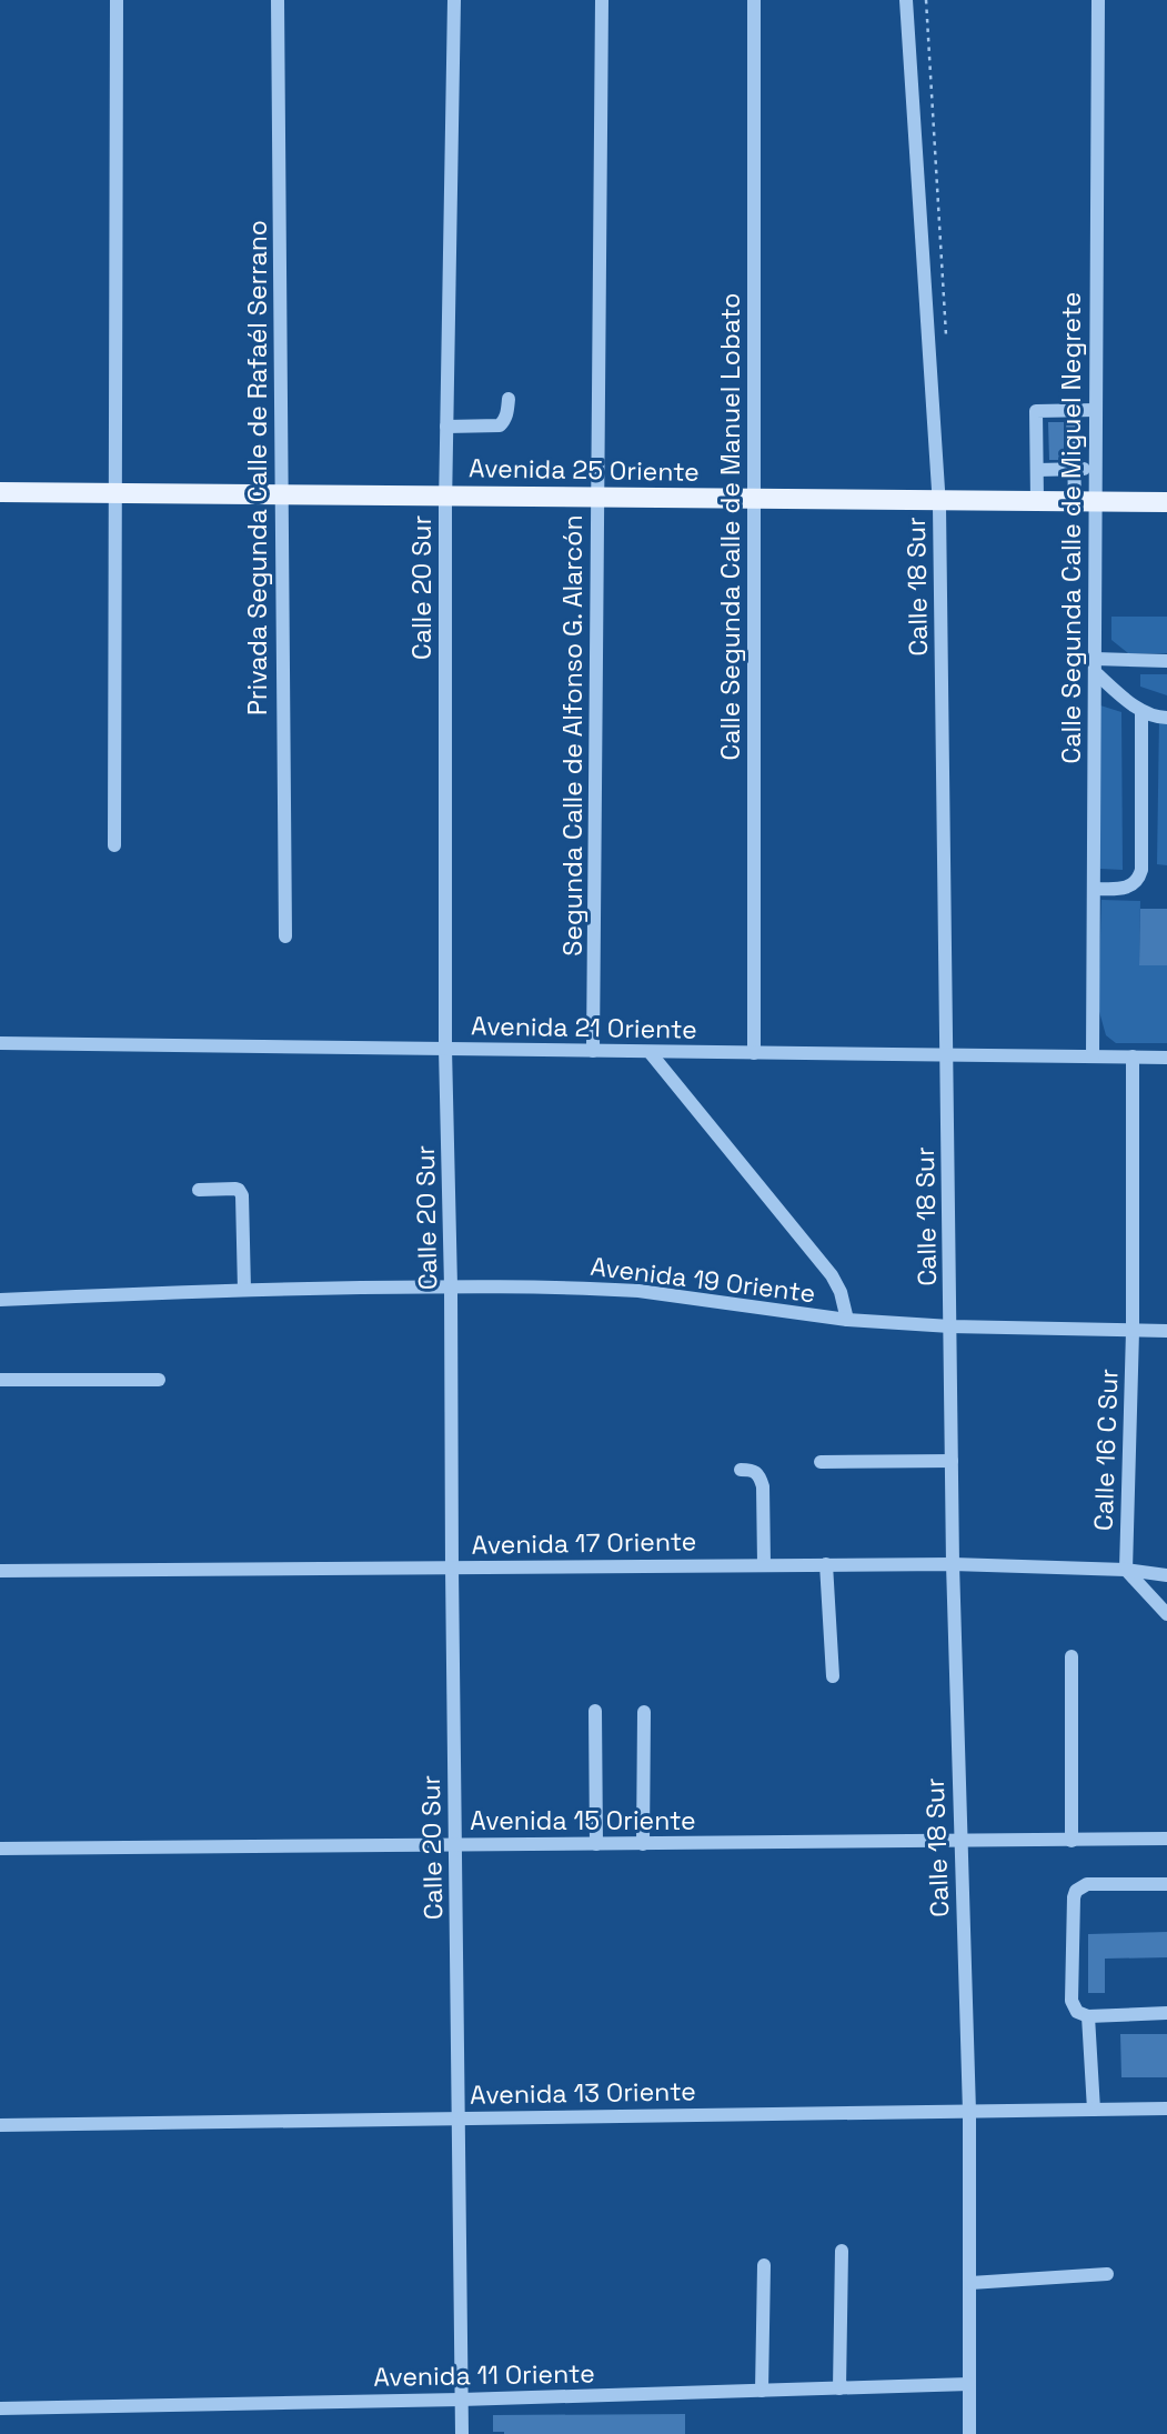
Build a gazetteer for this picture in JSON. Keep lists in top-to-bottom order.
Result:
{
  "streets": {
    "main road": ["Avenida 25 Oriente"],
    "street": [
      "Privada Segunda Calle de Rafaél Serrano",
      "Calle Segunda Calle de Manuel Lobato",
      "Calle Segunda Calle de Miguel Negrete",
      "Calle 18 Sur",
      "Calle 20 Sur",
      "Segunda Calle de Alfonso G. Alarcón",
      "Avenida 21 Oriente",
      "Avenida 19 Oriente",
      "Calle 16 C Sur",
      "Avenida 17 Oriente",
      "Avenida 15 Oriente",
      "Avenida 13 Oriente",
      "Avenida 11 Oriente"
    ]
  },
  "crossings": [
    ["Privada Segunda Calle de Rafaél Serrano", "Avenida 25 Oriente"],
    ["Avenida 25 Oriente", "Calle Segunda Calle de Manuel Lobato"],
    ["Avenida 25 Oriente", "Calle Segunda Calle de Miguel Negrete"],
    ["Avenida 25 Oriente", "Calle 18 Sur"],
    ["Avenida 25 Oriente", "Calle 20 Sur"],
    ["Avenida 25 Oriente", "Segunda Calle de Alfonso G. Alarcón"],
    ["Calle Segunda Calle de Manuel Lobato", "Avenida 21 Oriente"],
    ["Calle Segunda Calle de Miguel Negrete", "Avenida 21 Oriente"],
    ["Calle 18 Sur", "Avenida 21 Oriente"],
    ["Calle 18 Sur", "Avenida 19 Oriente"],
    ["Calle 18 Sur", "Avenida 17 Oriente"],
    ["Calle 18 Sur", "Avenida 15 Oriente"],
    ["Calle 18 Sur", "Avenida 13 Oriente"],
    ["Calle 18 Sur", "Avenida 11 Oriente"],
    ["Calle 20 Sur", "Avenida 21 Oriente"],
    ["Calle 20 Sur", "Avenida 19 Oriente"],
    ["Calle 20 Sur", "Avenida 17 Oriente"],
    ["Calle 20 Sur", "Avenida 15 Oriente"],
    ["Calle 20 Sur", "Avenida 13 Oriente"],
    ["Calle 20 Sur", "Avenida 11 Oriente"],
    ["Segunda Calle de Alfonso G. Alarcón", "Avenida 21 Oriente"],
    ["Avenida 21 Oriente", "Calle 16 C Sur"],
    ["Avenida 19 Oriente", "Calle 16 C Sur"],
    ["Calle 16 C Sur", "Avenida 17 Oriente"]
  ]
}
